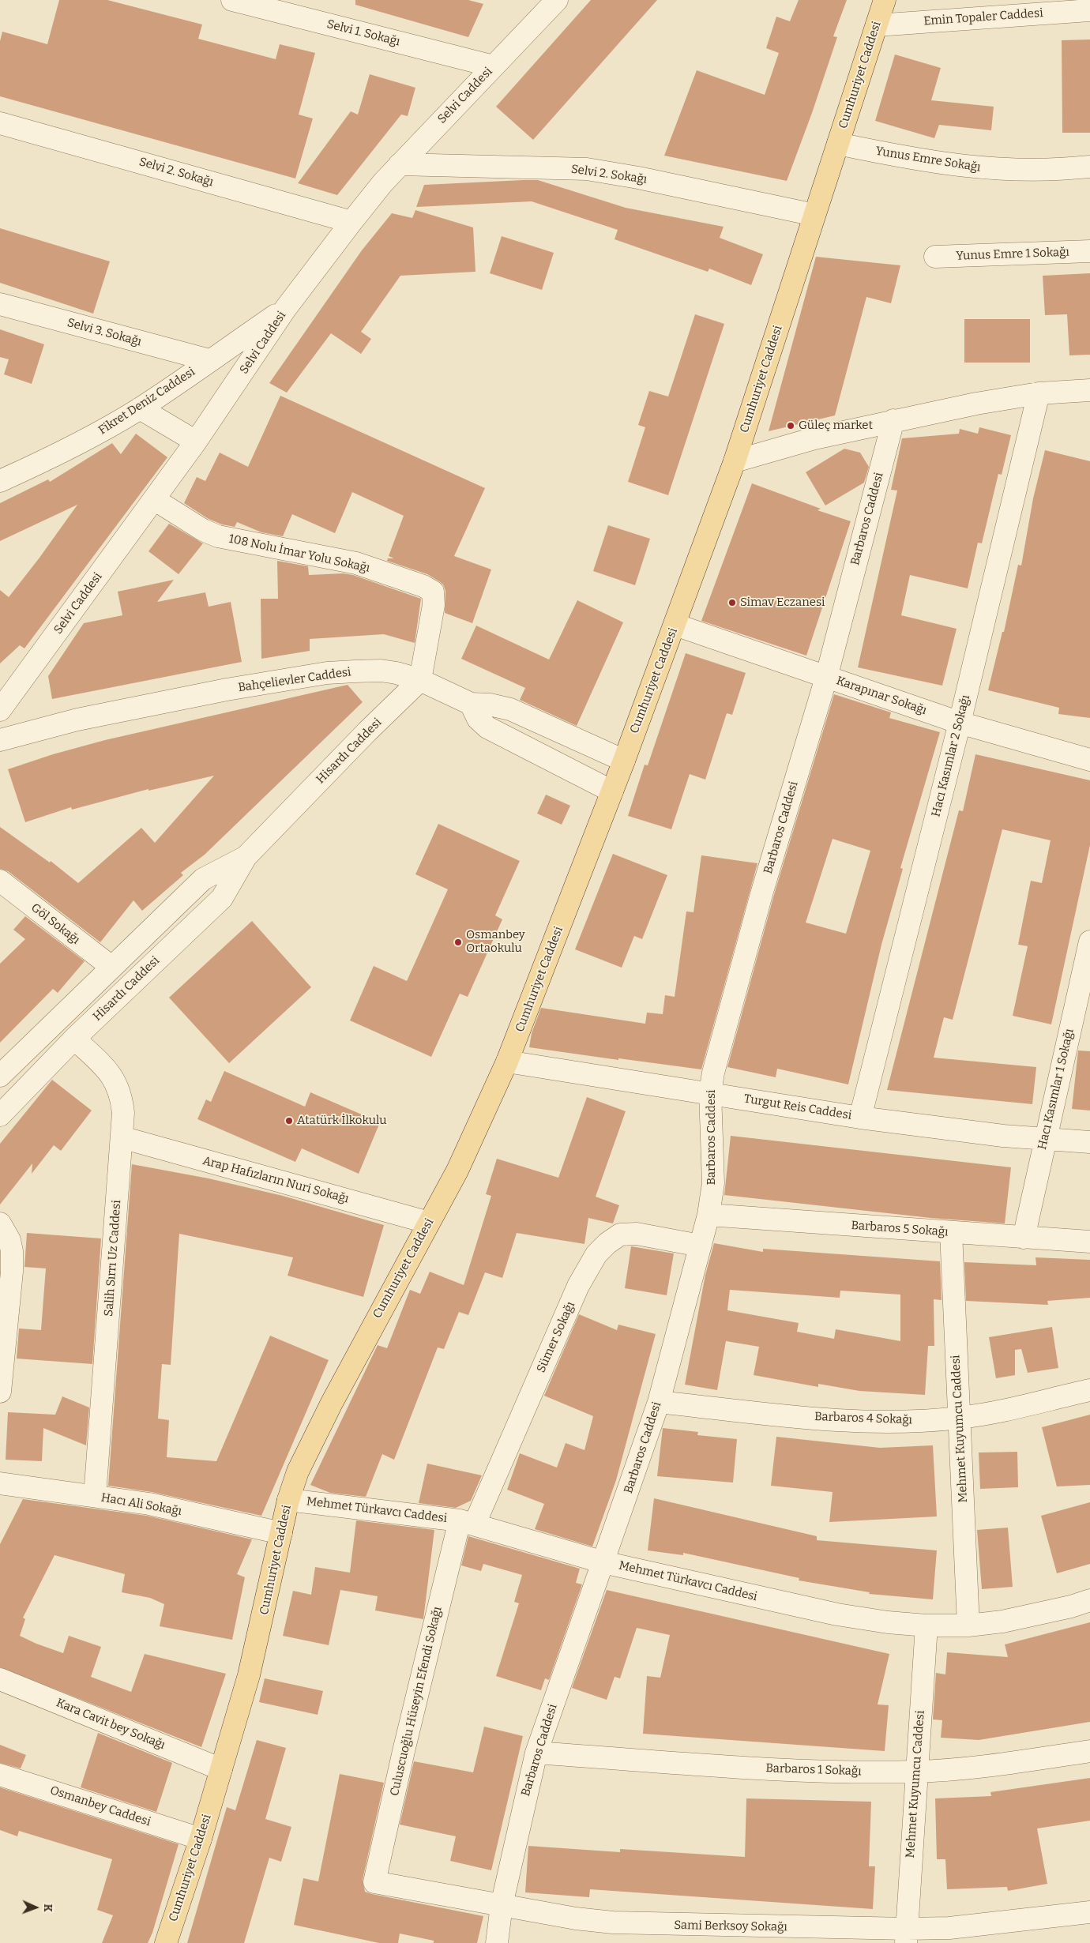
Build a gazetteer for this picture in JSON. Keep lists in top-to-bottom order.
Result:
{
  "streets": {
    "main road": ["Cumhuriyet Caddesi"],
    "street": [
      "Emin Topaler Caddesi",
      "Selvi 1. Sokağı",
      "Selvi Caddesi",
      "Yunus Emre Sokağı",
      "Selvi 2. Sokağı",
      "Yunus Emre 1 Sokağı",
      "Selvi 3. Sokağı",
      "Fikret Deniz Caddesi",
      "Barbaros Caddesi",
      "108 Nolu İmar Yolu Sokağı",
      "Bahçelievler Caddesi",
      "Karapınar Sokağı",
      "Hisardı Caddesi",
      "Hacı Kasımlar 2 Sokağı",
      "Göl Sokağı",
      "Hacı Kasımlar 1 Sokağı",
      "Turgut Reis Caddesi",
      "Arap Hafızların Nuri Sokağı",
      "Barbaros 5 Sokağı",
      "Salih Sırrı Uz Caddesi",
      "Sümer Sokağı",
      "Barbaros 4 Sokağı",
      "Mehmet Kuyumcu Caddesi",
      "Hacı Ali Sokağı",
      "Mehmet Türkavcı Caddesi",
      "Culuscuoğlu Hüseyin Efendi Sokağı",
      "Kara Cavit bey Sokağı",
      "Barbaros 1 Sokağı",
      "Osmanbey Caddesi",
      "Sami Berksoy Sokağı"
    ]
  },
  "crossings": [
    ["Emin Topaler Caddesi", "Cumhuriyet Caddesi"],
    ["Selvi 1. Sokağı", "Selvi Caddesi"],
    ["Cumhuriyet Caddesi", "Yunus Emre Sokağı"],
    ["Cumhuriyet Caddesi", "Selvi 2. Sokağı"],
    ["Cumhuriyet Caddesi", "Bahçelievler Caddesi"],
    ["Cumhuriyet Caddesi", "Karapınar Sokağı"],
    ["Cumhuriyet Caddesi", "Turgut Reis Caddesi"],
    ["Cumhuriyet Caddesi", "Arap Hafızların Nuri Sokağı"],
    ["Cumhuriyet Caddesi", "Hacı Ali Sokağı"],
    ["Cumhuriyet Caddesi", "Mehmet Türkavcı Caddesi"],
    ["Cumhuriyet Caddesi", "Kara Cavit bey Sokağı"],
    ["Cumhuriyet Caddesi", "Osmanbey Caddesi"],
    ["Selvi Caddesi", "Selvi 2. Sokağı"],
    ["Selvi Caddesi", "Fikret Deniz Caddesi"],
    ["Selvi Caddesi", "108 Nolu İmar Yolu Sokağı"],
    ["Selvi 3. Sokağı", "Fikret Deniz Caddesi"],
    ["Barbaros Caddesi", "Karapınar Sokağı"],
    ["Barbaros Caddesi", "Turgut Reis Caddesi"],
    ["Barbaros Caddesi", "Barbaros 5 Sokağı"],
    ["Barbaros Caddesi", "Sümer Sokağı"],
    ["Barbaros Caddesi", "Barbaros 4 Sokağı"],
    ["Barbaros Caddesi", "Mehmet Türkavcı Caddesi"],
    ["Barbaros Caddesi", "Barbaros 1 Sokağı"],
    ["Barbaros Caddesi", "Sami Berksoy Sokağı"],
    ["108 Nolu İmar Yolu Sokağı", "Bahçelievler Caddesi"],
    ["108 Nolu İmar Yolu Sokağı", "Hisardı Caddesi"],
    ["Bahçelievler Caddesi", "Hisardı Caddesi"],
    ["Karapınar Sokağı", "Hacı Kasımlar 2 Sokağı"],
    ["Hisardı Caddesi", "Göl Sokağı"],
    ["Hisardı Caddesi", "Salih Sırrı Uz Caddesi"],
    ["Hacı Kasımlar 2 Sokağı", "Turgut Reis Caddesi"],
    ["Hacı Kasımlar 1 Sokağı", "Turgut Reis Caddesi"],
    ["Hacı Kasımlar 1 Sokağı", "Barbaros 5 Sokağı"],
    ["Arap Hafızların Nuri Sokağı", "Salih Sırrı Uz Caddesi"],
    ["Barbaros 5 Sokağı", "Mehmet Kuyumcu Caddesi"],
    ["Salih Sırrı Uz Caddesi", "Hacı Ali Sokağı"],
    ["Sümer Sokağı", "Mehmet Türkavcı Caddesi"],
    ["Sümer Sokağı", "Culuscuoğlu Hüseyin Efendi Sokağı"],
    ["Barbaros 4 Sokağı", "Mehmet Kuyumcu Caddesi"],
    ["Mehmet Kuyumcu Caddesi", "Mehmet Türkavcı Caddesi"],
    ["Mehmet Kuyumcu Caddesi", "Barbaros 1 Sokağı"],
    ["Mehmet Kuyumcu Caddesi", "Sami Berksoy Sokağı"],
    ["Mehmet Türkavcı Caddesi", "Culuscuoğlu Hüseyin Efendi Sokağı"],
    ["Culuscuoğlu Hüseyin Efendi Sokağı", "Sami Berksoy Sokağı"]
  ],
  "places": [
    "Güleç market",
    "Simav Eczanesi",
    "Osmanbey Ortaokulu",
    "Atatürk İlkokulu"
  ],
  "north": "right"
}
